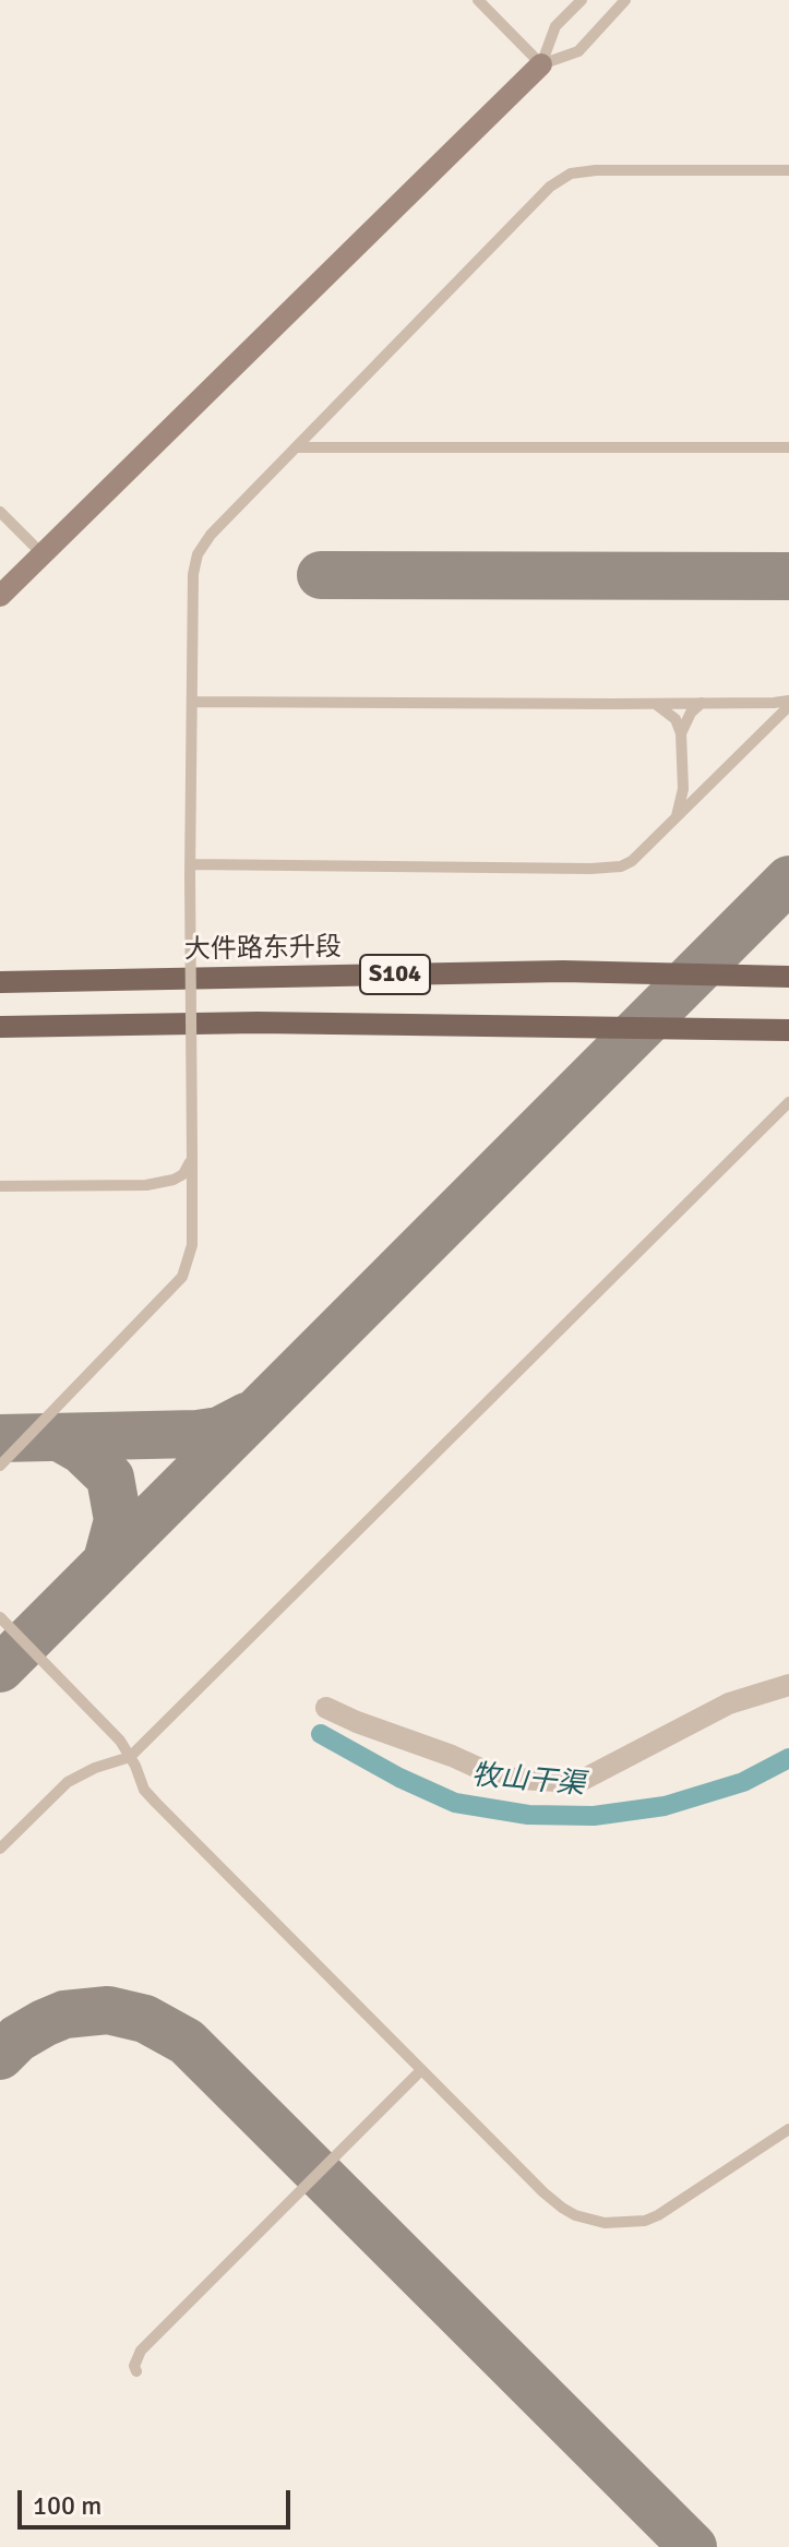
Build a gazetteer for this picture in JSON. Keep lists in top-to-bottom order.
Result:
{
  "streets": {
    "main road": ["大件路东升段", "S104"]
  },
  "water": ["牧山干渠"],
  "scale_bar": "100 m"
}
